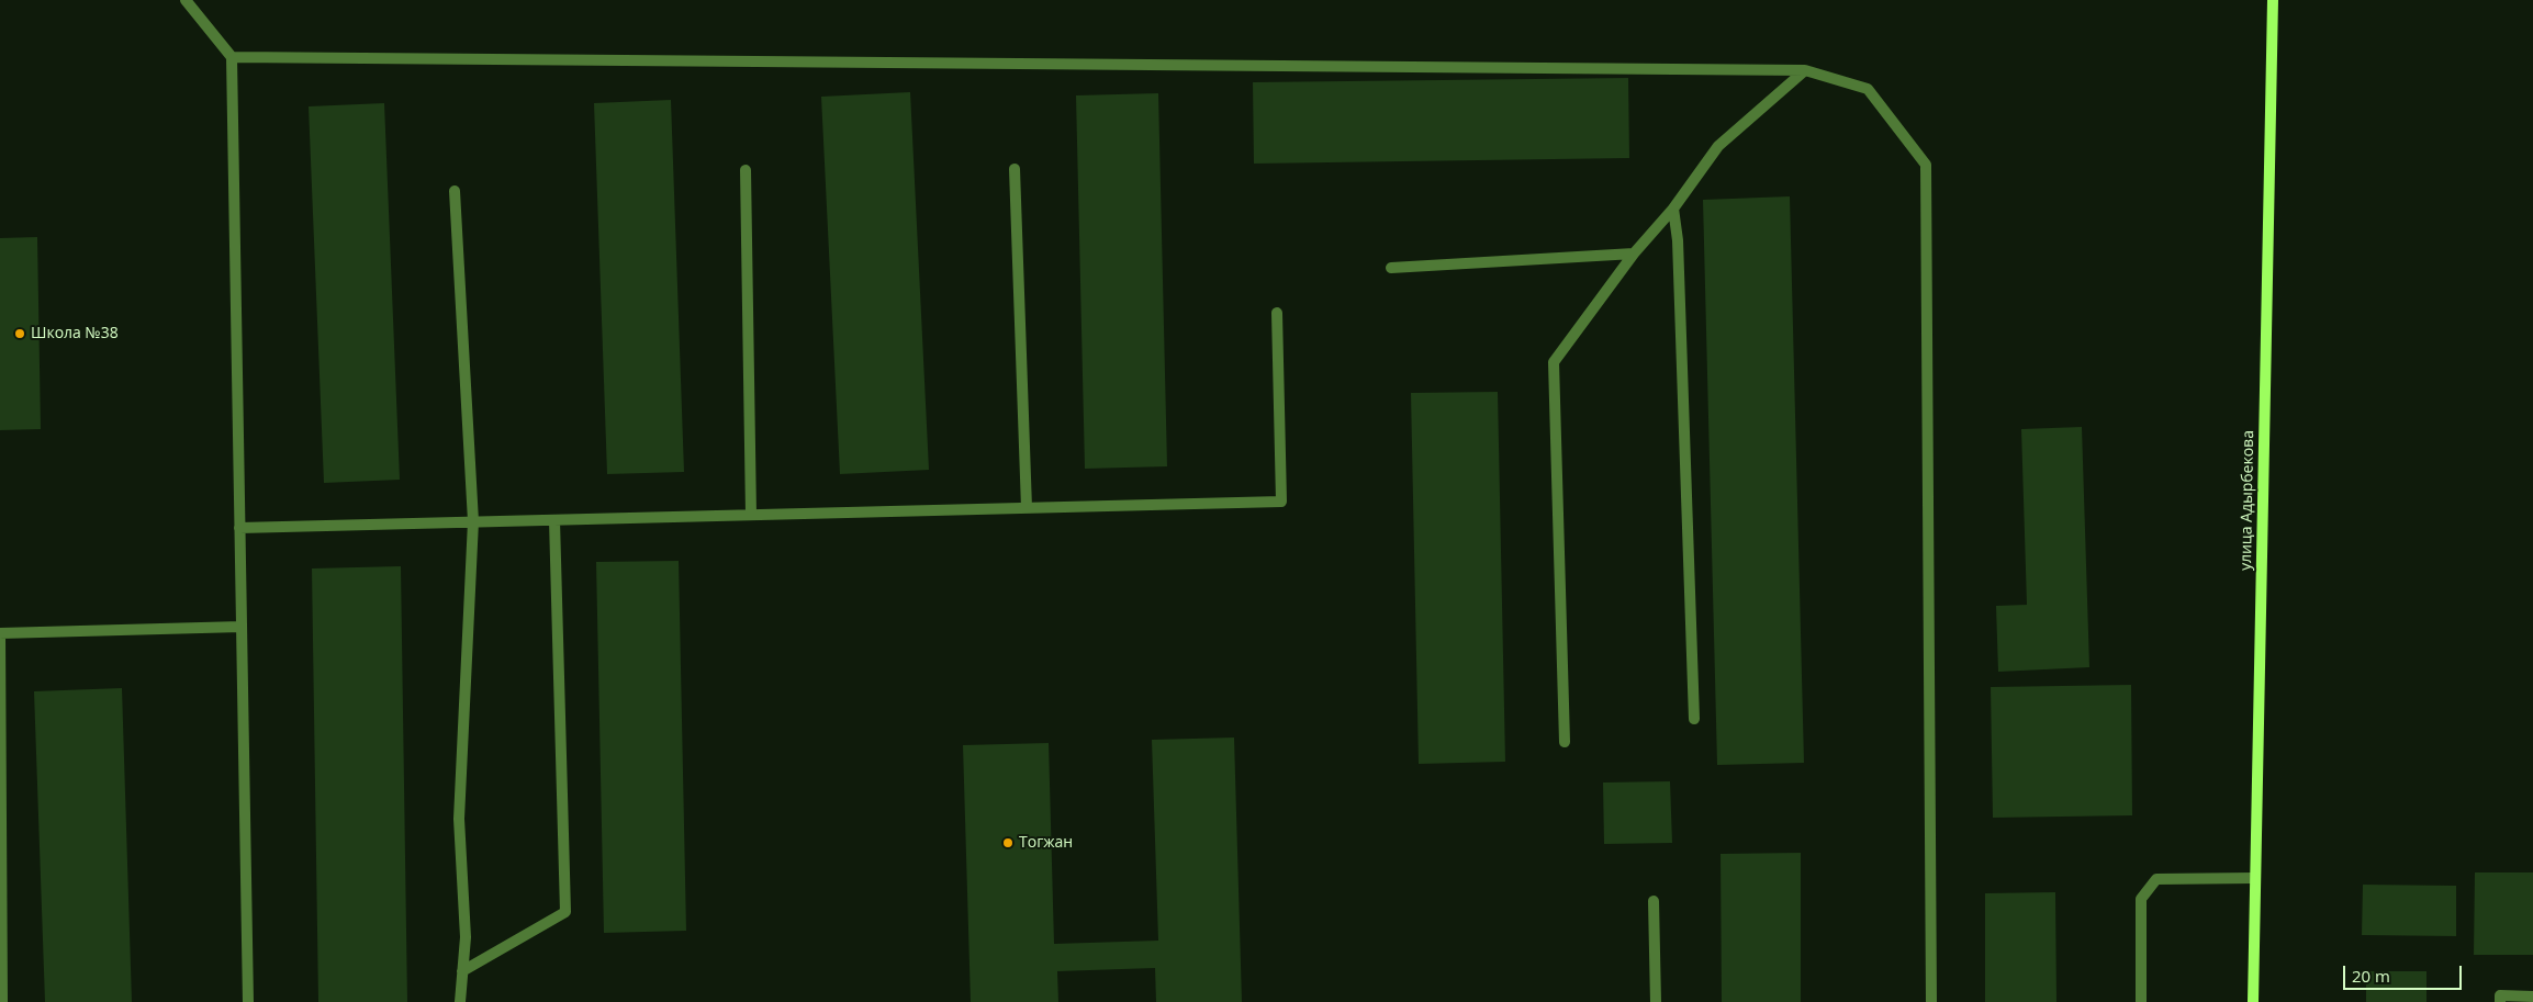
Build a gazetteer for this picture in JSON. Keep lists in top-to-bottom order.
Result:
{
  "streets": {
    "main road": ["улица Адырбекова"]
  },
  "places": ["Школа №38", "Тогжан"],
  "scale_bar": "20 m"
}
